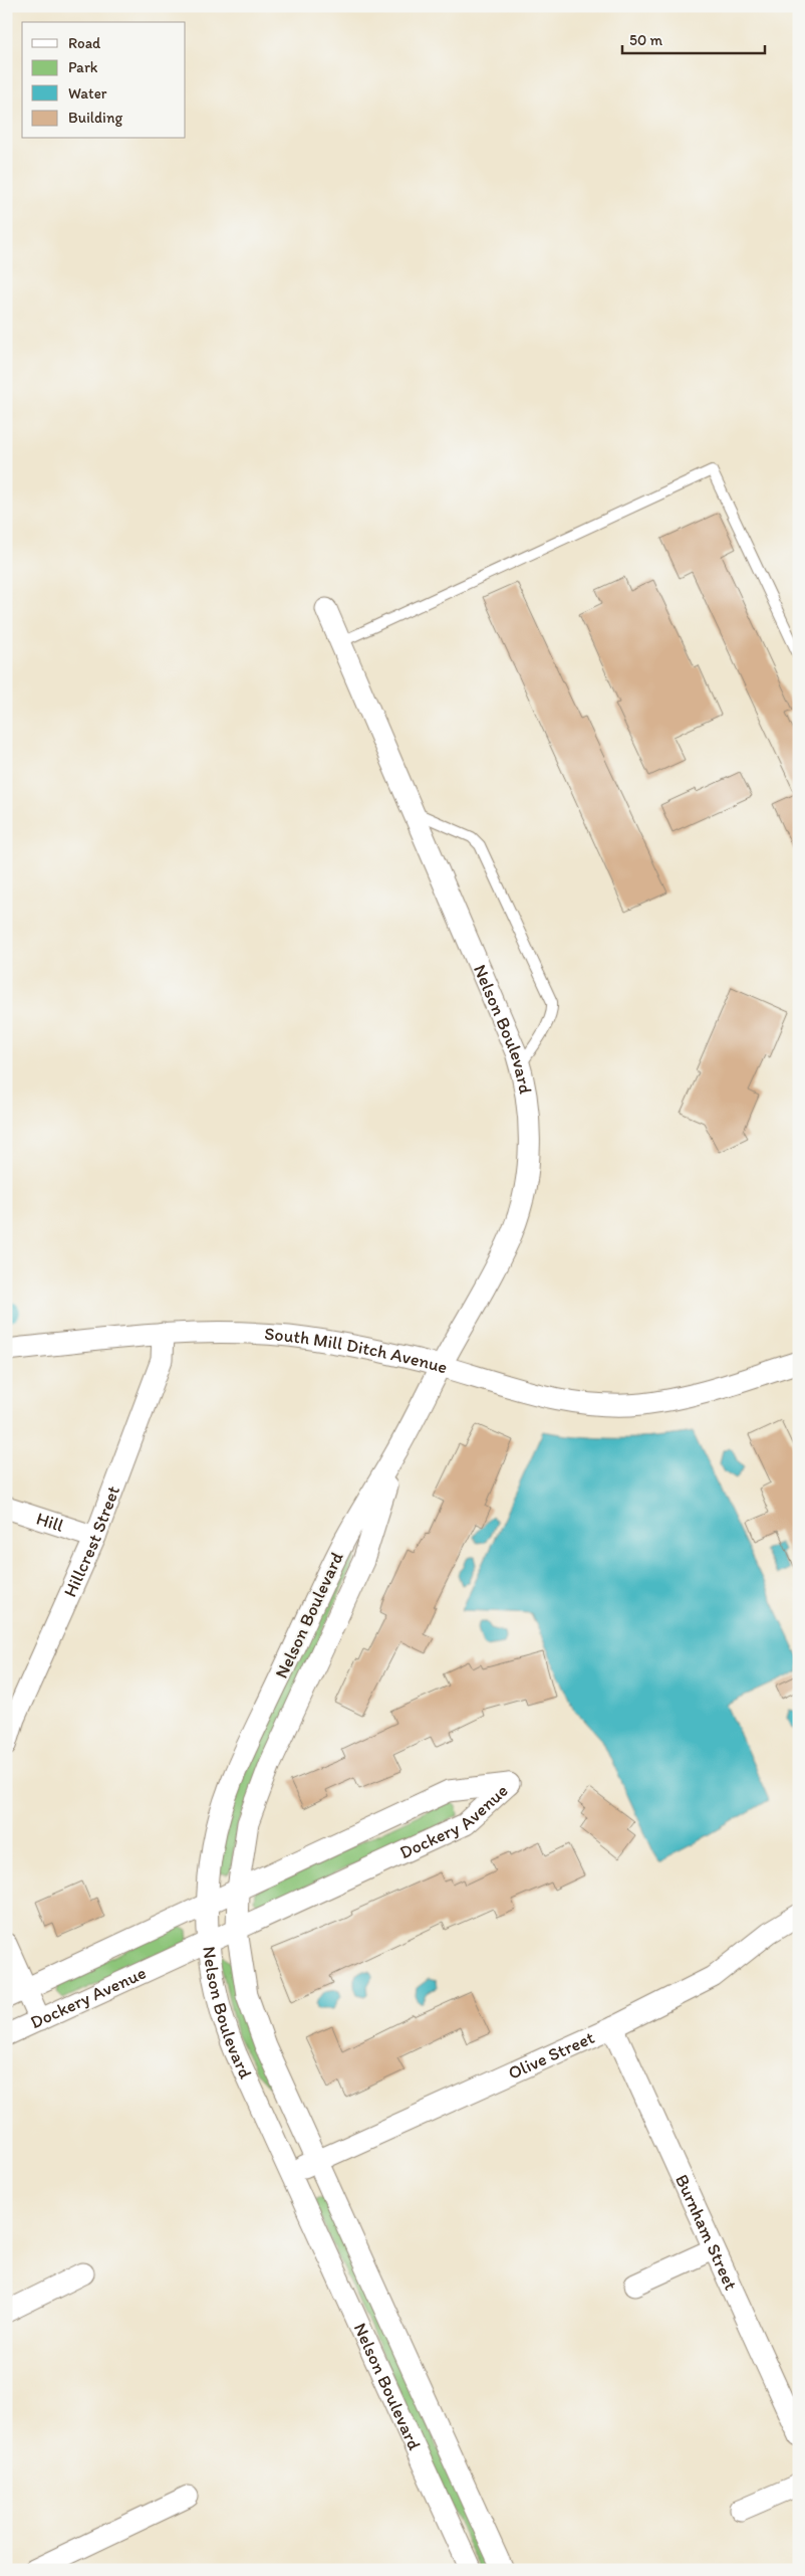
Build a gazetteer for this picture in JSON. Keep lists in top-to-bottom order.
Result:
{
  "streets": {
    "street": [
      "Nelson Boulevard",
      "South Mill Ditch Avenue",
      "Hill",
      "Hillcrest Street",
      "Dockery Avenue",
      "Olive Street",
      "Burnham Street"
    ]
  },
  "crossings": [
    ["Nelson Boulevard", "South Mill Ditch Avenue"],
    ["Nelson Boulevard", "Dockery Avenue"],
    ["Nelson Boulevard", "Olive Street"],
    ["South Mill Ditch Avenue", "Hillcrest Street"],
    ["Hill", "Hillcrest Street"],
    ["Olive Street", "Burnham Street"]
  ],
  "legend": [
    "Road",
    "Park",
    "Water",
    "Building"
  ],
  "scale_bar": "50 m"
}
